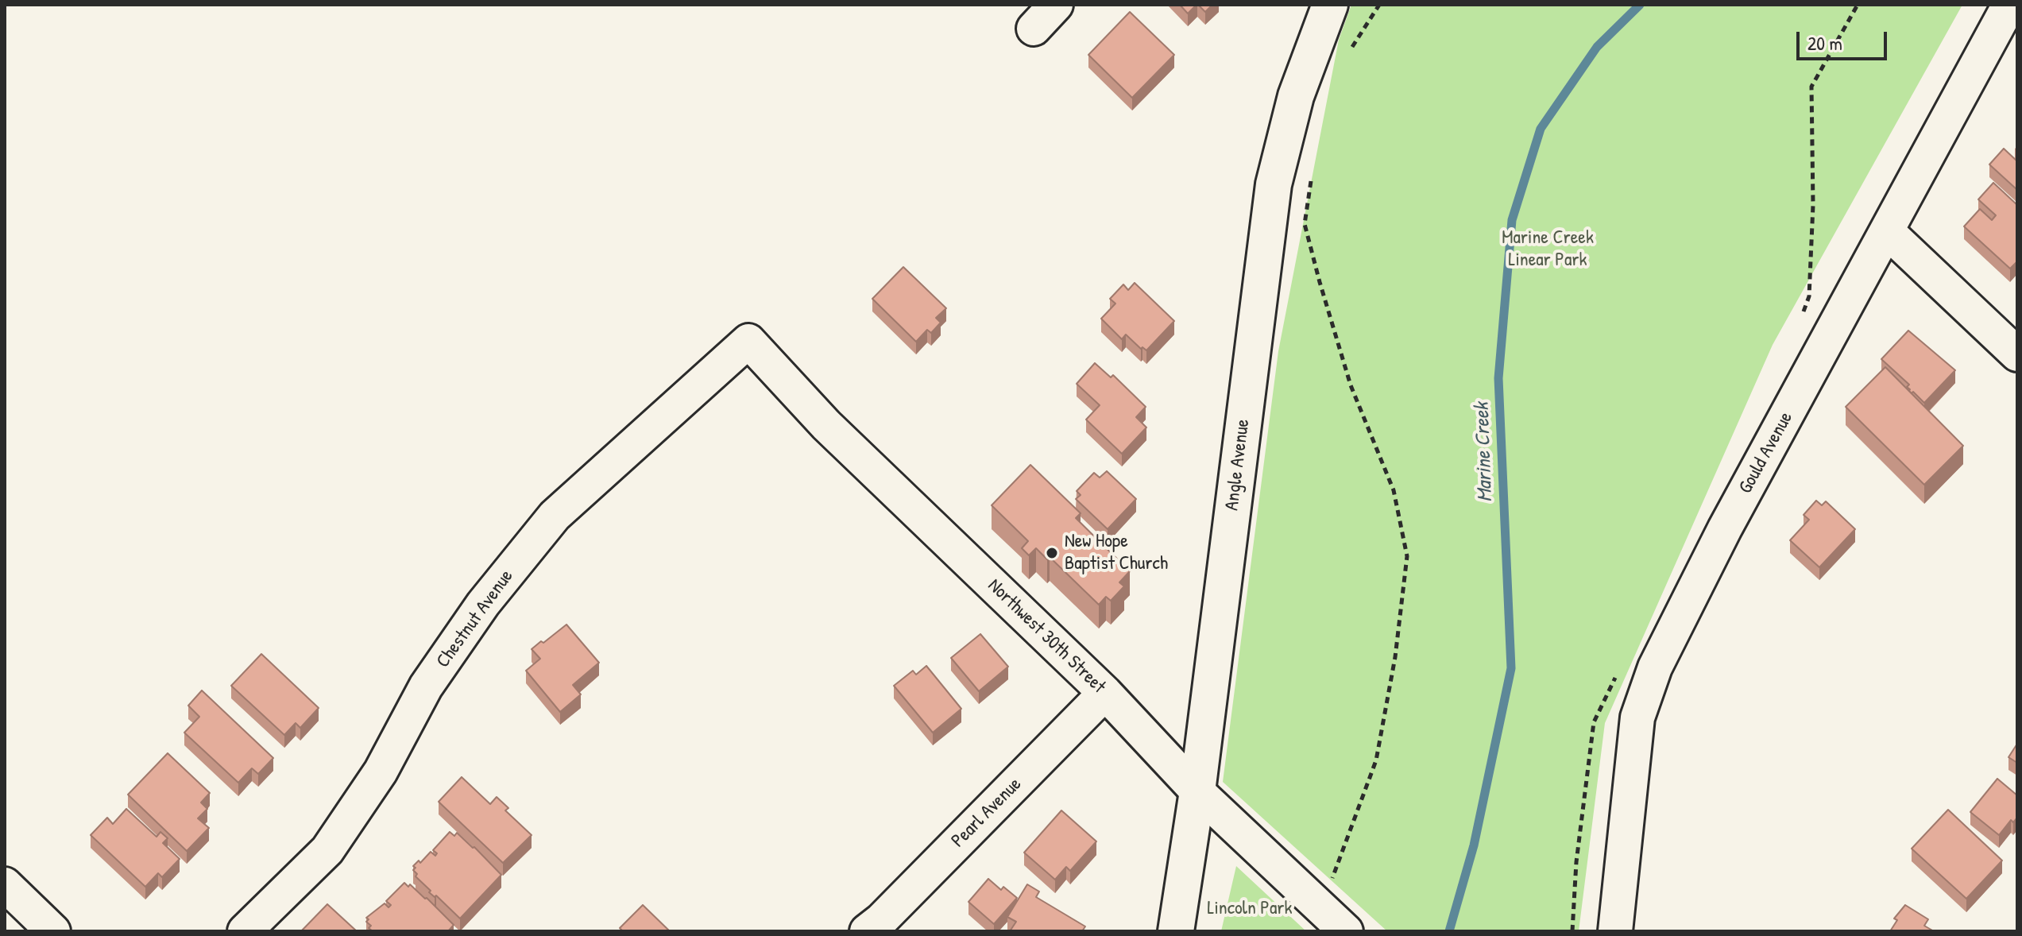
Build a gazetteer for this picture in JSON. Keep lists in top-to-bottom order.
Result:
{
  "streets": {
    "main road": ["Angle Avenue"],
    "street": [
      "Gould Avenue",
      "Chestnut Avenue",
      "Northwest 30th Street",
      "Pearl Avenue"
    ]
  },
  "crossings": [
    ["Angle Avenue", "Northwest 30th Street"],
    ["Chestnut Avenue", "Northwest 30th Street"],
    ["Northwest 30th Street", "Pearl Avenue"]
  ],
  "water": ["Marine Creek"],
  "parks": ["Marine Creek Linear Park", "Lincoln Park"],
  "places": ["New Hope Baptist Church"],
  "scale_bar": "20 m"
}
